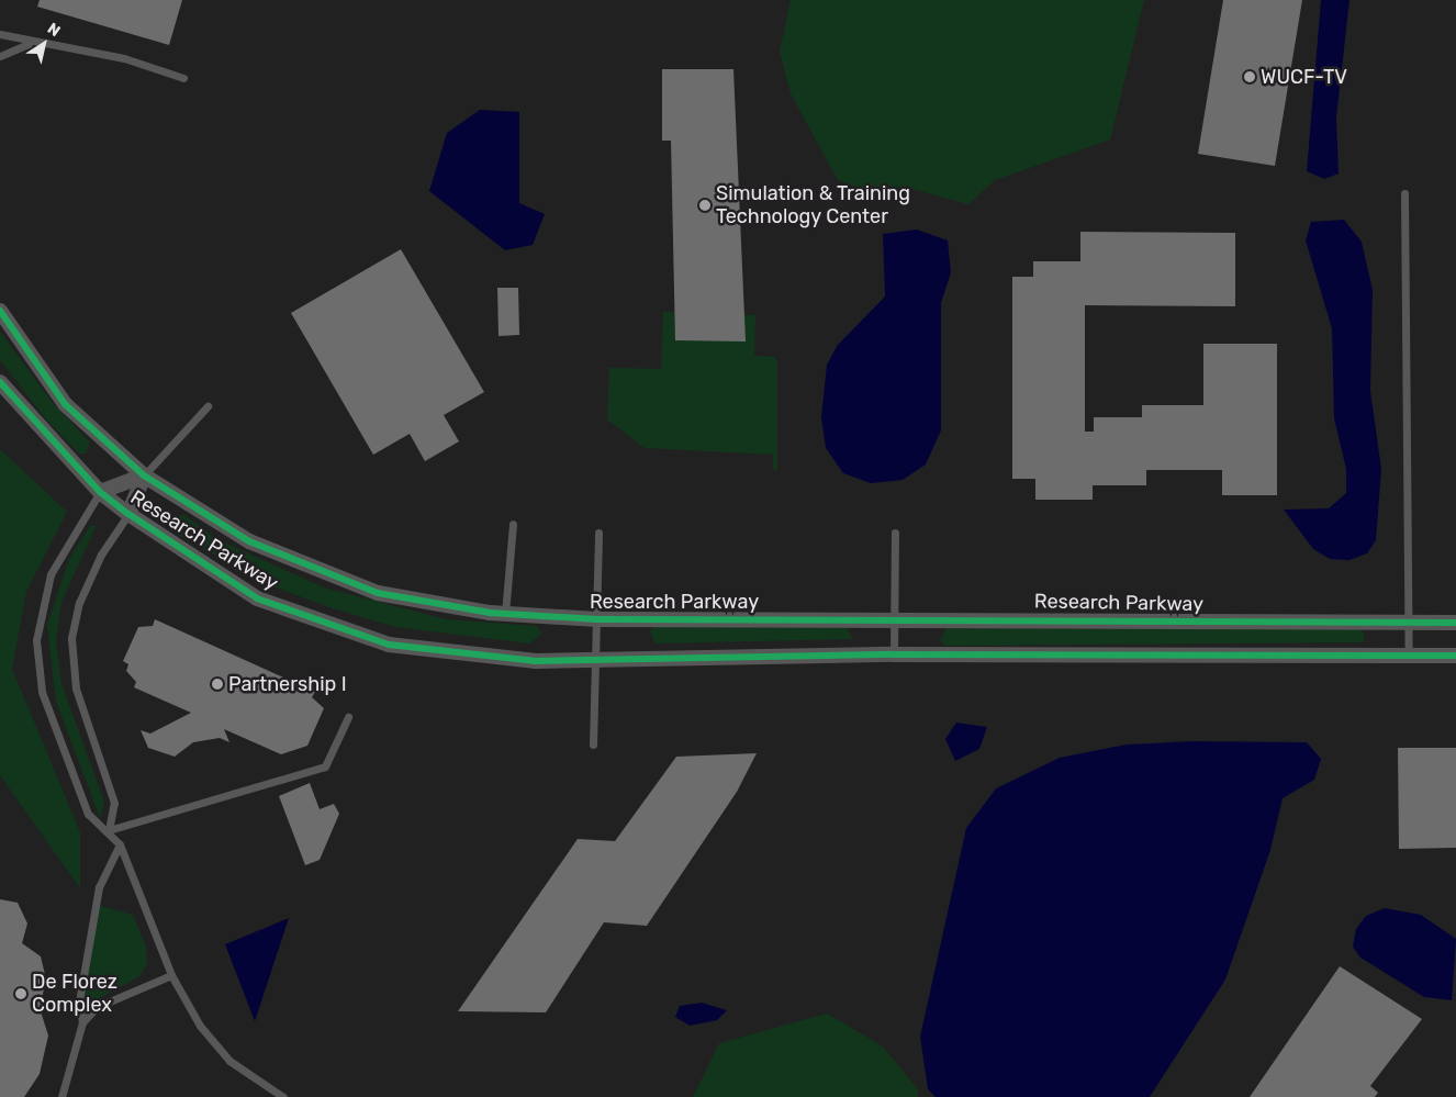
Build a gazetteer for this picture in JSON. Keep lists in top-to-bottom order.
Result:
{
  "streets": {
    "street": ["Research Parkway"]
  },
  "places": [
    "WUCF-TV",
    "Simulation & Training Technology Center",
    "Partnership I",
    "De Florez Complex"
  ],
  "north": "top right"
}
